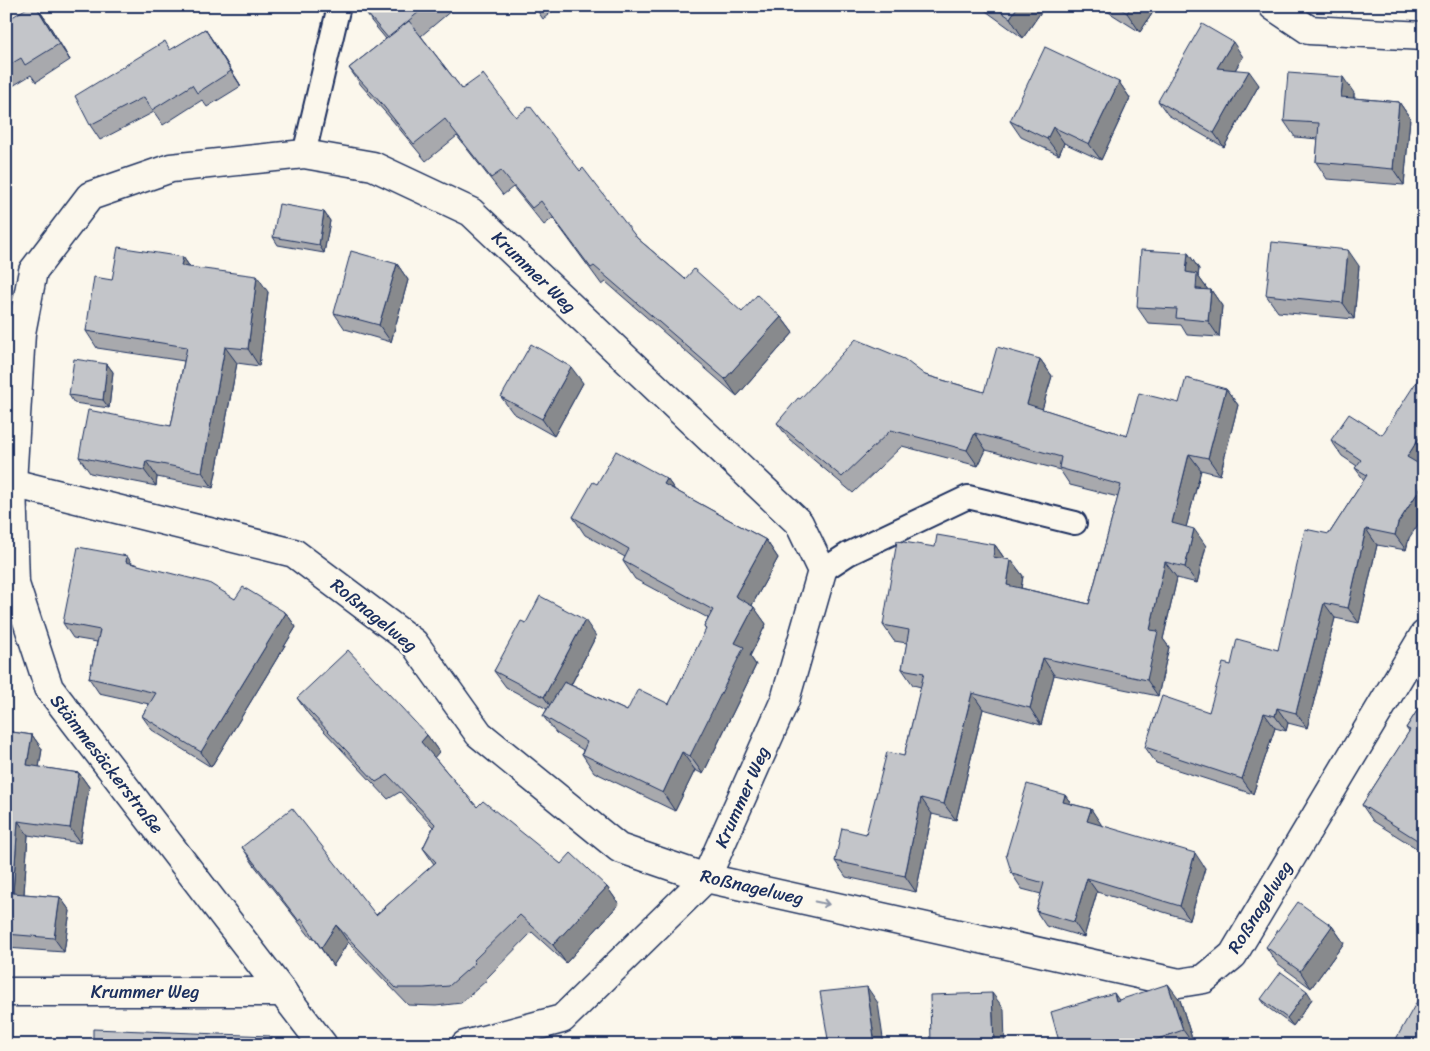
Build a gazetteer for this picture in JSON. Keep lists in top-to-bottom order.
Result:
{
  "streets": {
    "street": ["Krummer Weg", "Roßnagelweg", "Stämmesäckerstraße"]
  },
  "crossings": [
    ["Krummer Weg", "Roßnagelweg"],
    ["Krummer Weg", "Stämmesäckerstraße"],
    ["Roßnagelweg", "Stämmesäckerstraße"]
  ],
  "one_way": ["Roßnagelweg"]
}
